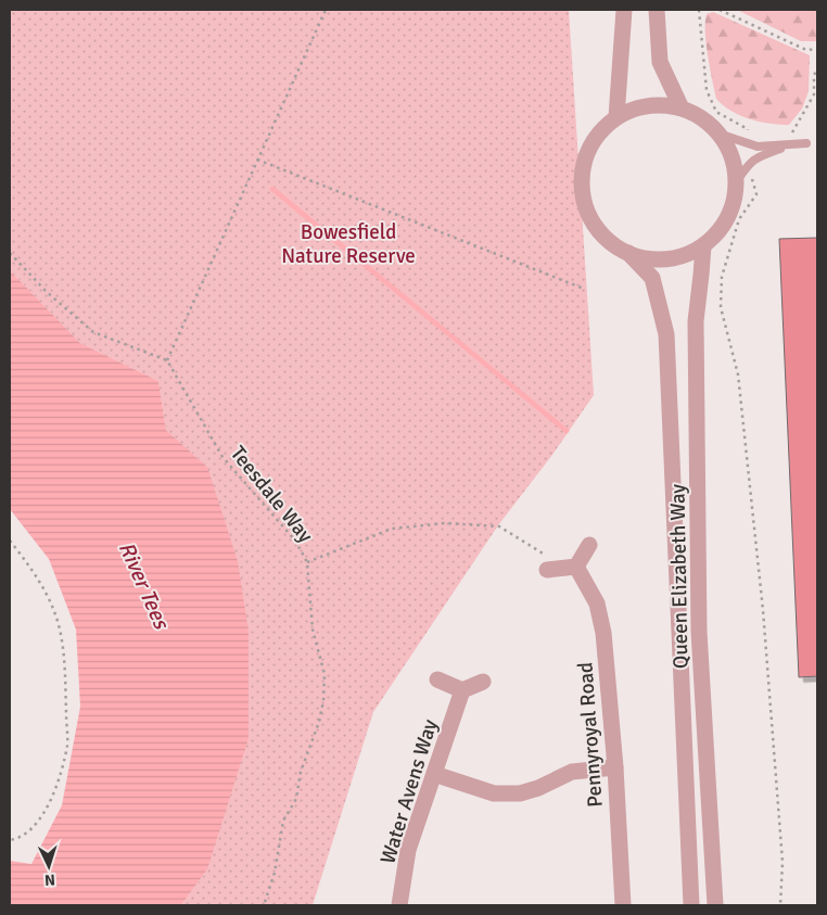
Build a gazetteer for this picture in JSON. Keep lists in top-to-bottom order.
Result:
{
  "streets": {
    "street": ["Queen Elizabeth Way", "Pennyroyal Road", "Water Avens Way"],
    "path": ["Teesdale Way"]
  },
  "water": ["River Tees"],
  "parks": ["Bowesfield Nature Reserve"],
  "north": "bottom"
}
